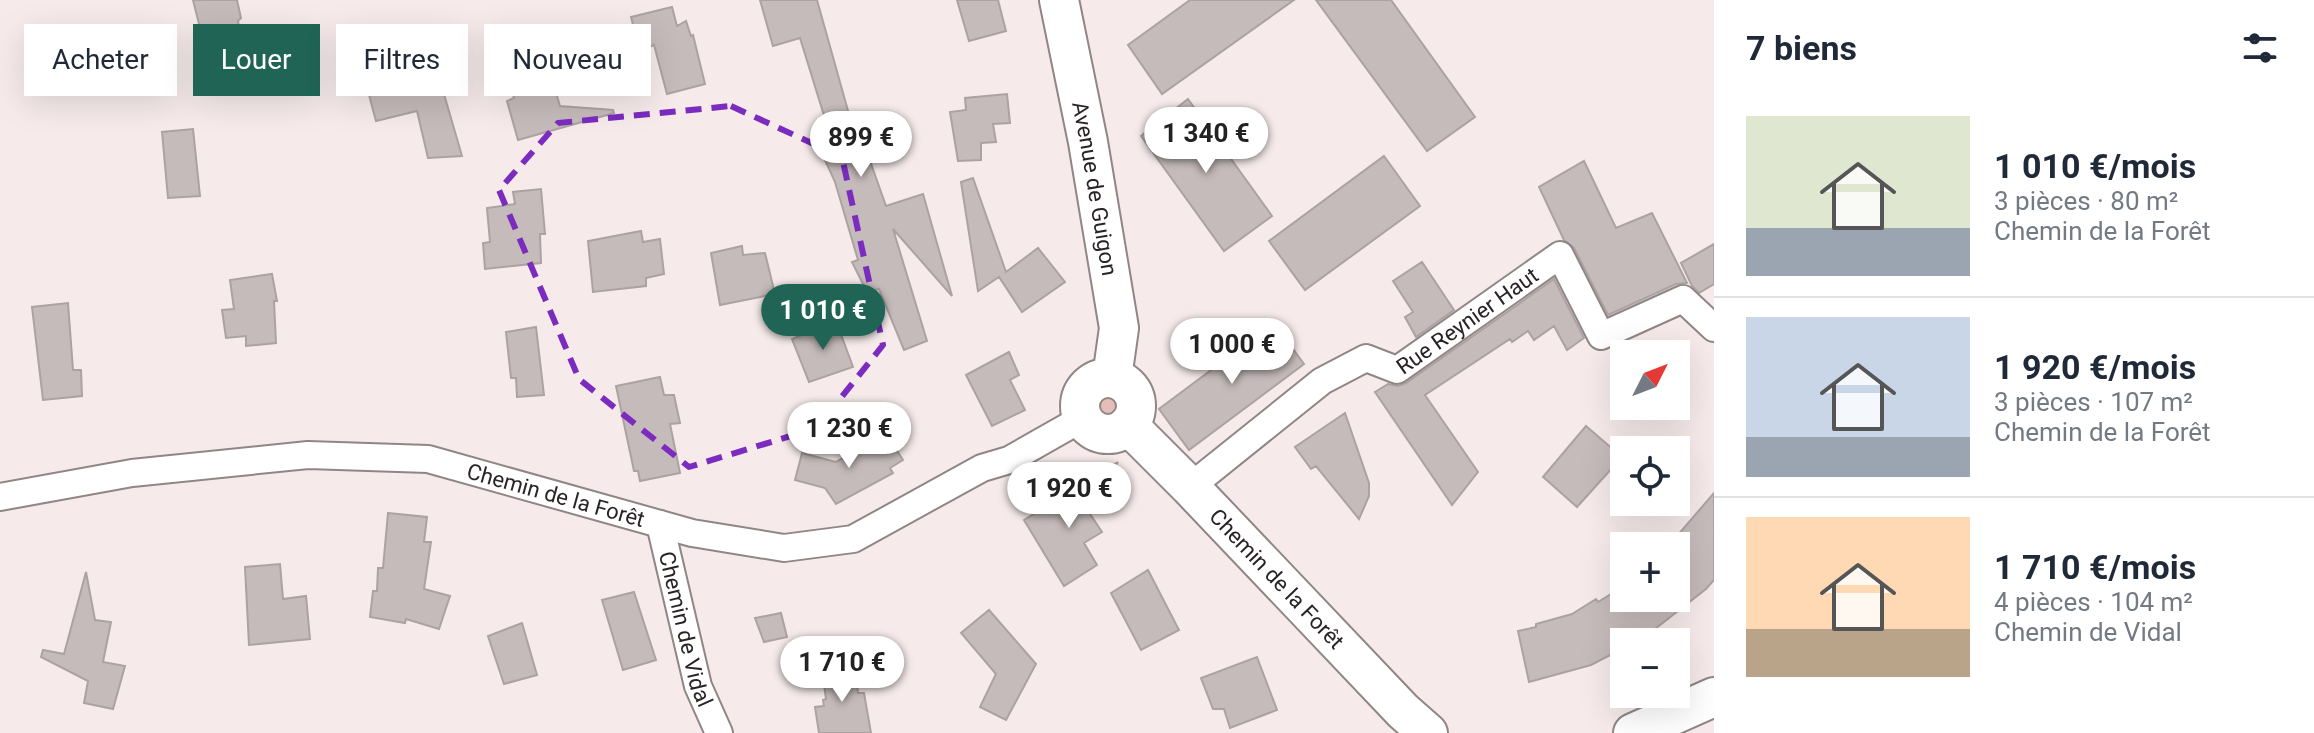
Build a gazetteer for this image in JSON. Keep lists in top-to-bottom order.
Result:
{
  "streets": {
    "street": [
      "Avenue de Guigon",
      "Rue Reynier Haut",
      "Chemin de la Forêt",
      "Chemin de Vidal"
    ]
  },
  "crossings": [
    ["Avenue de Guigon", "Chemin de la Forêt"],
    ["Rue Reynier Haut", "Chemin de la Forêt"],
    ["Chemin de la Forêt", "Chemin de Vidal"]
  ],
  "north": "top right",
  "page": {
    "heading": "7 biens",
    "chip": [
      "Acheter",
      "Louer",
      "Filtres",
      "Nouveau"
    ],
    "list": [
      {
        "name": "1 010 €/mois",
        "note": "3 pièces · 80 m² · Chemin de la Forêt"
      },
      {
        "name": "1 920 €/mois",
        "note": "3 pièces · 107 m² · Chemin de la Forêt"
      },
      {
        "name": "1 710 €/mois",
        "note": "4 pièces · 104 m² · Chemin de Vidal"
      }
    ],
    "price": [
      "1 340 €",
      "899 €",
      "1 010 €",
      "1 000 €",
      "1 230 €",
      "1 920 €",
      "1 710 €"
    ],
    "map_buttons": ["+", "−"]
  }
}
